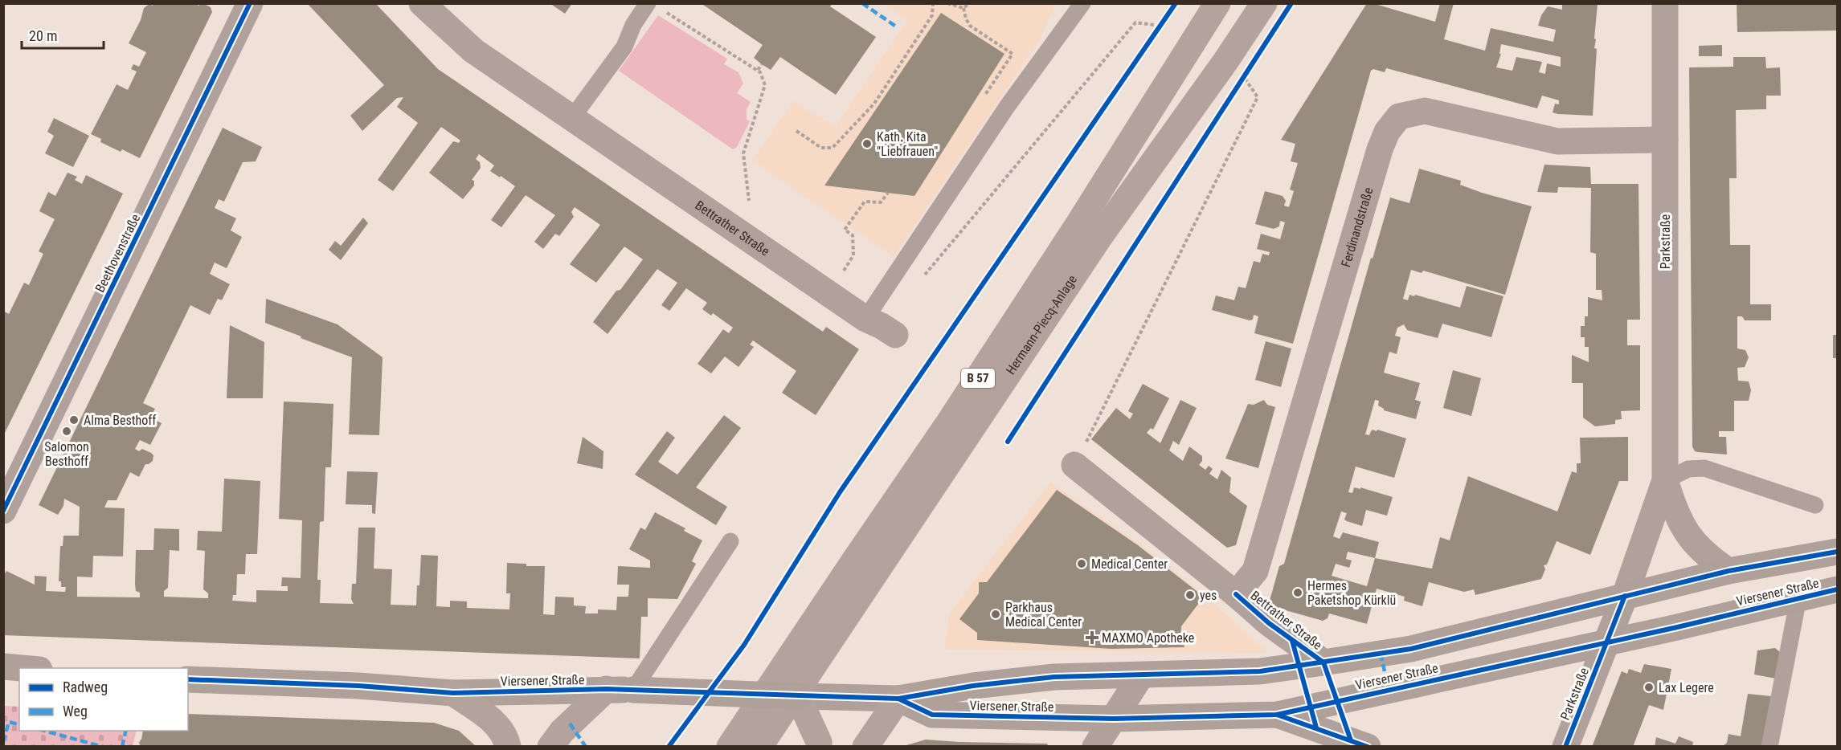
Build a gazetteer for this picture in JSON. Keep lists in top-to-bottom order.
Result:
{
  "streets": {
    "main road": ["Hermann-Piecq-Anlage", "B 57", "Viersener Straße"],
    "street": [
      "Ferdinandstraße",
      "Bettrather Straße",
      "Parkstraße",
      "Beethovenstraße"
    ]
  },
  "crossings": [
    ["Ferdinandstraße", "Bettrather Straße"],
    ["Ferdinandstraße", "Parkstraße"],
    ["Bettrather Straße", "Viersener Straße"],
    ["Parkstraße", "Viersener Straße"]
  ],
  "places": {
    "other": [
      "Kath. Kita \"Liebfrauen\"",
      "Alma Besthoff",
      "Salomon Besthoff",
      "Medical Center",
      "Hermes Paketshop Kürklü",
      "yes",
      "Parkhaus Medical Center",
      "Lax Legere"
    ],
    "health": ["MAXMO Apotheke"]
  },
  "legend": ["Radweg", "Weg"],
  "scale_bar": "20 m"
}
